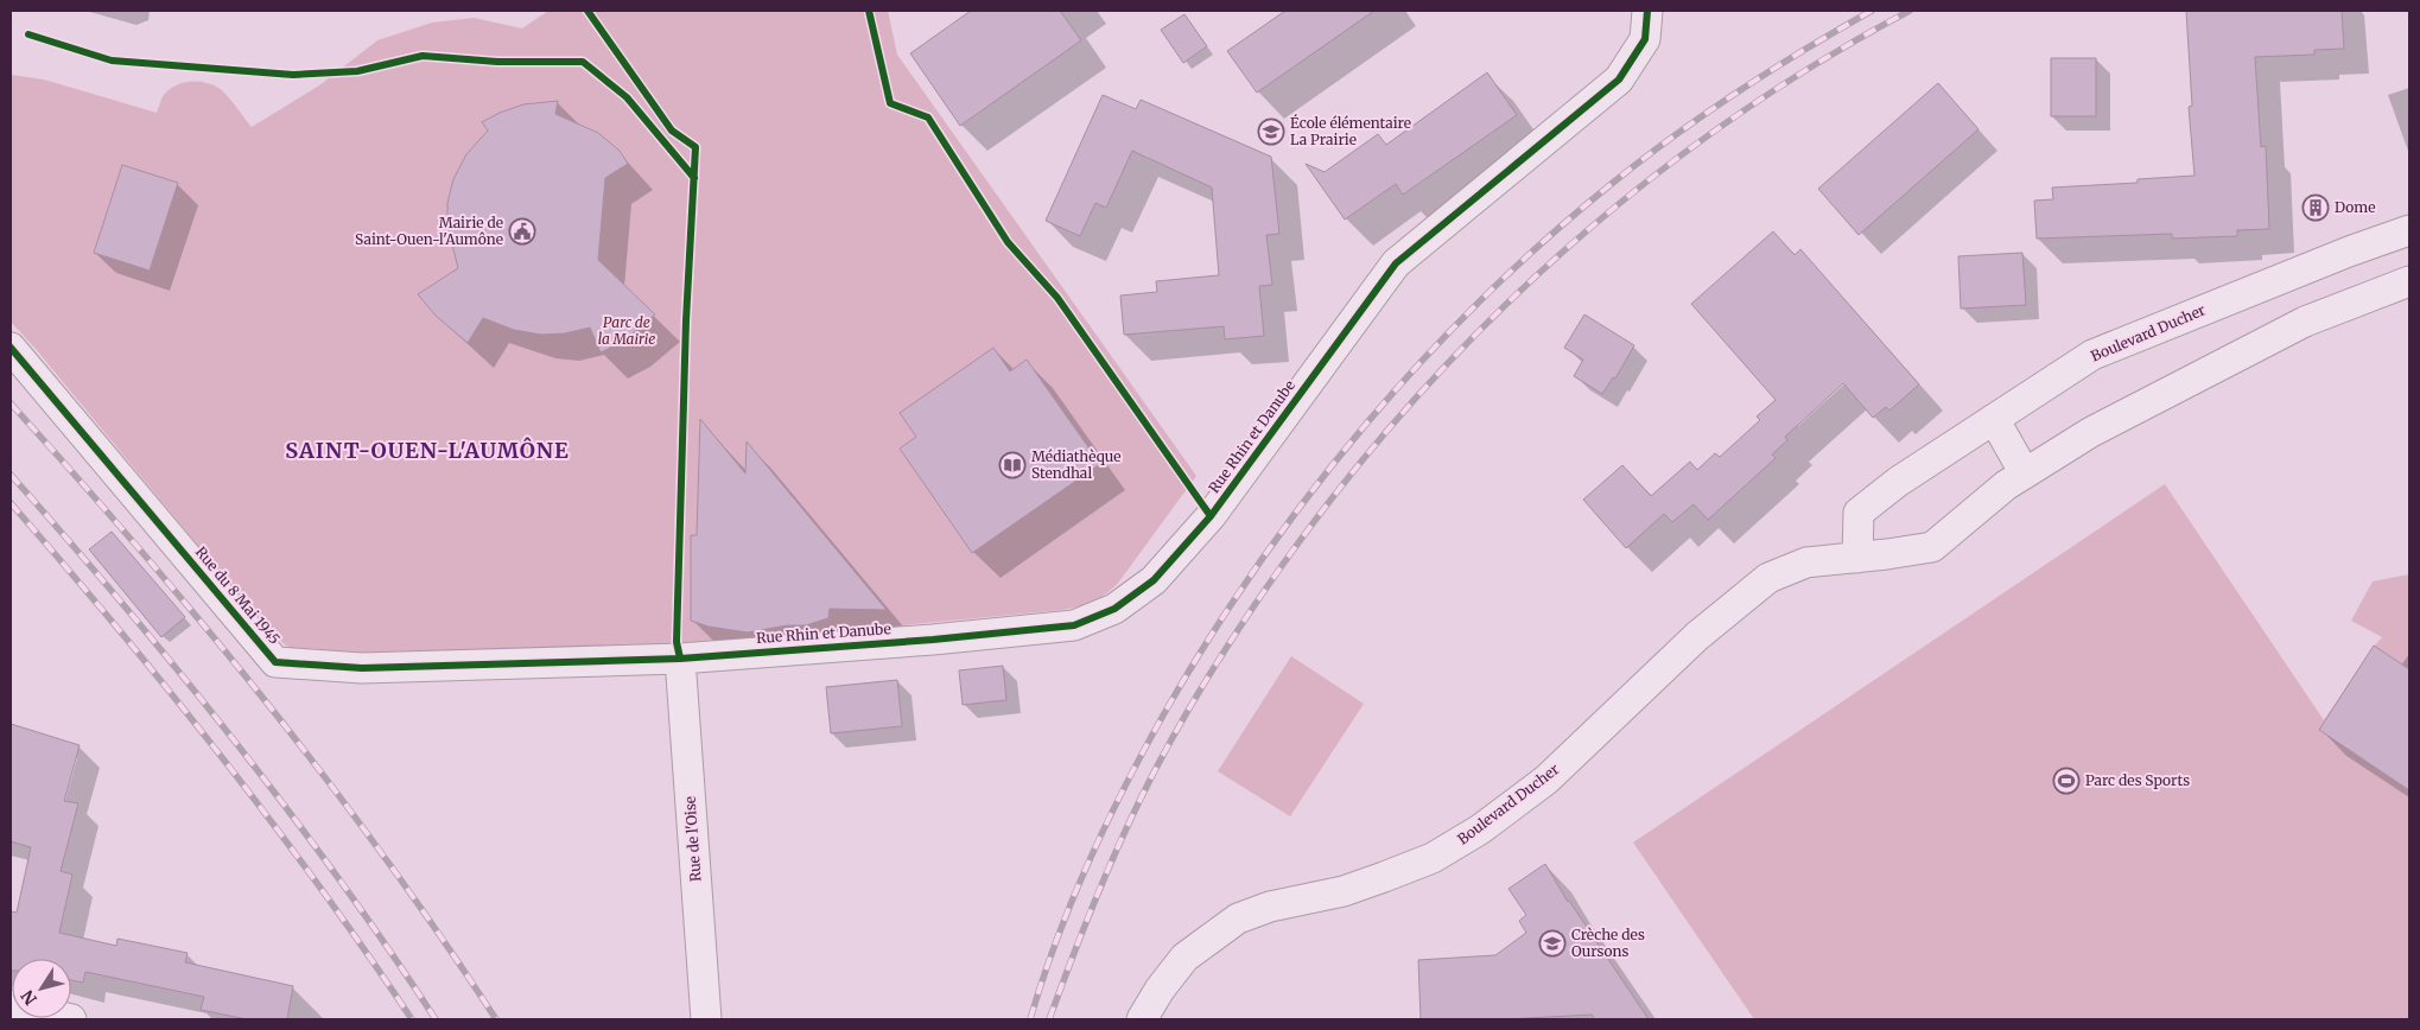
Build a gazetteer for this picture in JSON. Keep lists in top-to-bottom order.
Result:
{
  "streets": {
    "street": [
      "Boulevard Ducher",
      "Rue Rhin et Danube",
      "Rue du 8 Mai 1945",
      "Rue de l'Oise"
    ]
  },
  "crossings": [
    ["Rue Rhin et Danube", "Rue du 8 Mai 1945"],
    ["Rue Rhin et Danube", "Rue de l'Oise"],
    ["Rue du 8 Mai 1945", "Rue de l'Oise"]
  ],
  "districts": ["SAINT-OUEN-L'AUMÔNE"],
  "parks": ["Parc de la Mairie"],
  "places": {
    "school or university": ["École élémentaire La Prairie", "Crèche des Oursons"],
    "building": ["Dome"],
    "public building": ["Mairie de Saint-Ouen-l'Aumône"],
    "library": ["Médiathèque Stendhal"],
    "sports": ["Parc des Sports"]
  },
  "north": "bottom left"
}
